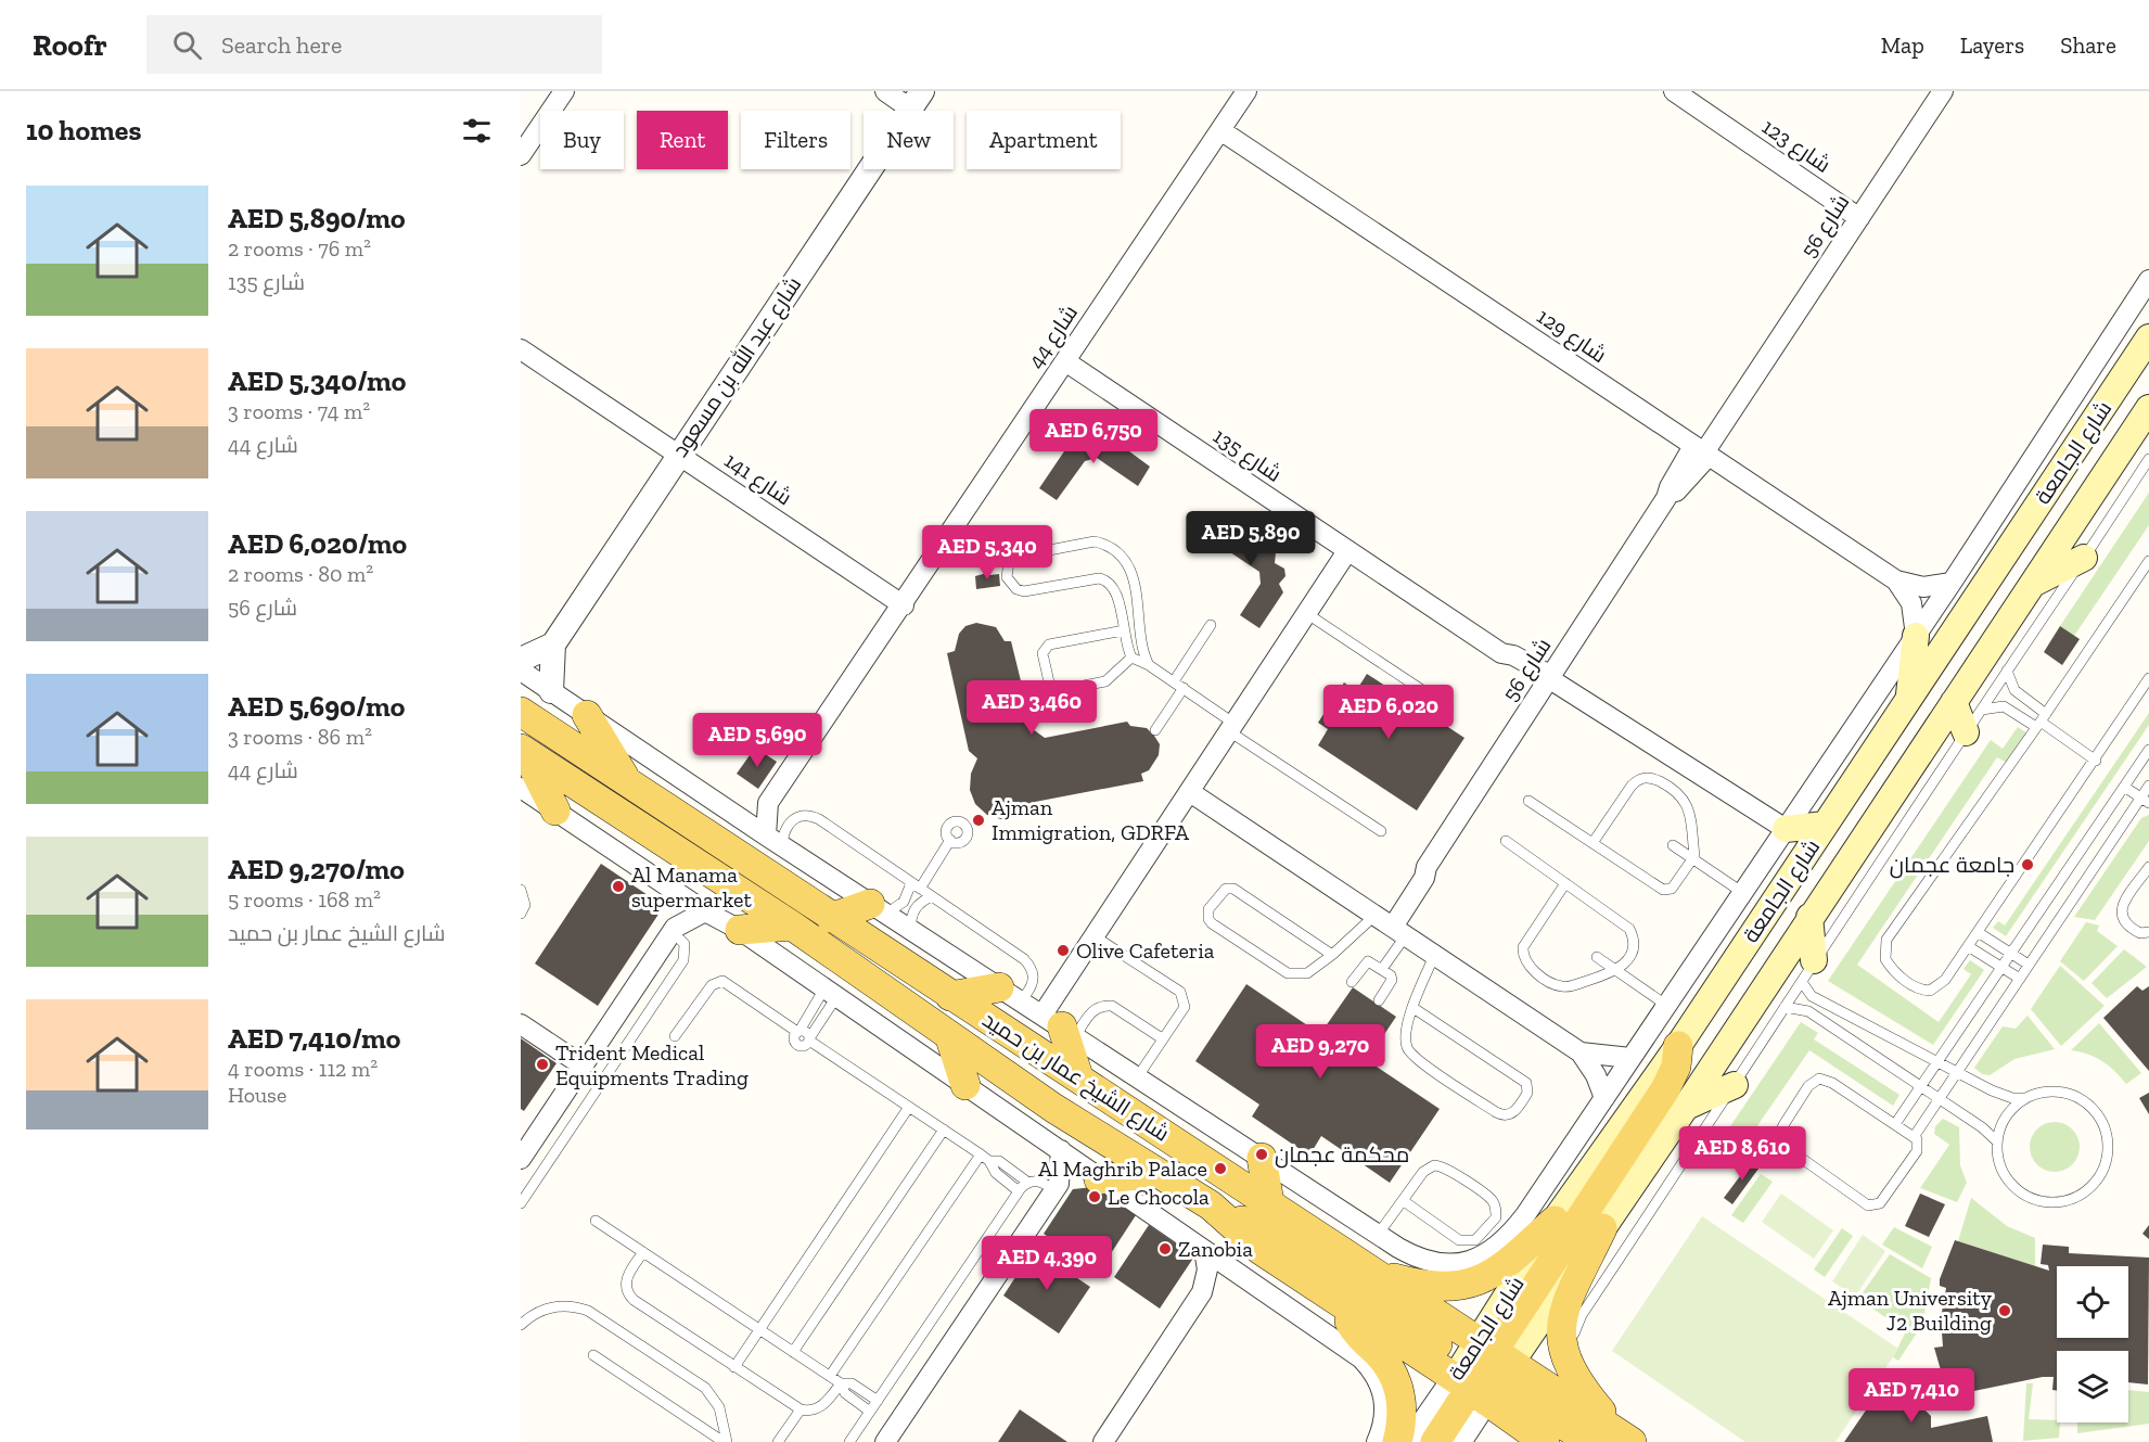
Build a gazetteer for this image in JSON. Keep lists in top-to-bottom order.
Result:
{
  "streets": {
    "main road": ["شارع الجامعة", "شارع الشيخ عمار بن حميد"],
    "street": [
      "شارع 123",
      "شارع 56",
      "شارع 129",
      "شارع 44",
      "شارع عبد الله بن مسعود",
      "شارع 135",
      "شارع 141"
    ]
  },
  "crossings": [
    ["شارع 123", "شارع 56"],
    ["شارع 56", "شارع 129"],
    ["شارع 56", "شارع 135"],
    ["شارع 129", "شارع 44"],
    ["شارع 44", "شارع 135"],
    ["شارع 44", "شارع 141"],
    ["شارع عبد الله بن مسعود", "شارع 141"],
    ["شارع الجامعة", "شارع الشيخ عمار بن حميد"]
  ],
  "places": [
    "Ajman Immigration, GDRFA",
    "جامعة عجمان",
    "Al Manama supermarket",
    "Olive Cafeteria",
    "Trident Medical Equipments Trading",
    "محكمة عجمان",
    "Al Maghrib Palace",
    "Le Chocola",
    "Zanobia",
    "Ajman University J2 Building"
  ],
  "page": {
    "header": "Roofr",
    "search": "Search here",
    "nav": ["Map", "Layers", "Share"],
    "heading": "10 homes",
    "chip": [
      "Buy",
      "Rent",
      "Filters",
      "New",
      "Apartment"
    ],
    "list": [
      {
        "name": "AED 5,890/mo",
        "note": "2 rooms · 76 m² · شارع 135"
      },
      {
        "name": "AED 5,340/mo",
        "note": "3 rooms · 74 m² · شارع 44"
      },
      {
        "name": "AED 6,020/mo",
        "note": "2 rooms · 80 m² · شارع 56"
      },
      {
        "name": "AED 5,690/mo",
        "note": "3 rooms · 86 m² · شارع 44"
      },
      {
        "name": "AED 9,270/mo",
        "note": "5 rooms · 168 m² · شارع الشيخ عمار بن حميد"
      },
      {
        "name": "AED 7,410/mo",
        "note": "4 rooms · 112 m² · House"
      }
    ],
    "price": [
      "AED 6,750",
      "AED 5,890",
      "AED 5,340",
      "AED 3,460",
      "AED 6,020",
      "AED 5,690",
      "AED 9,270",
      "AED 8,610",
      "AED 4,390",
      "AED 7,410"
    ]
  }
}
